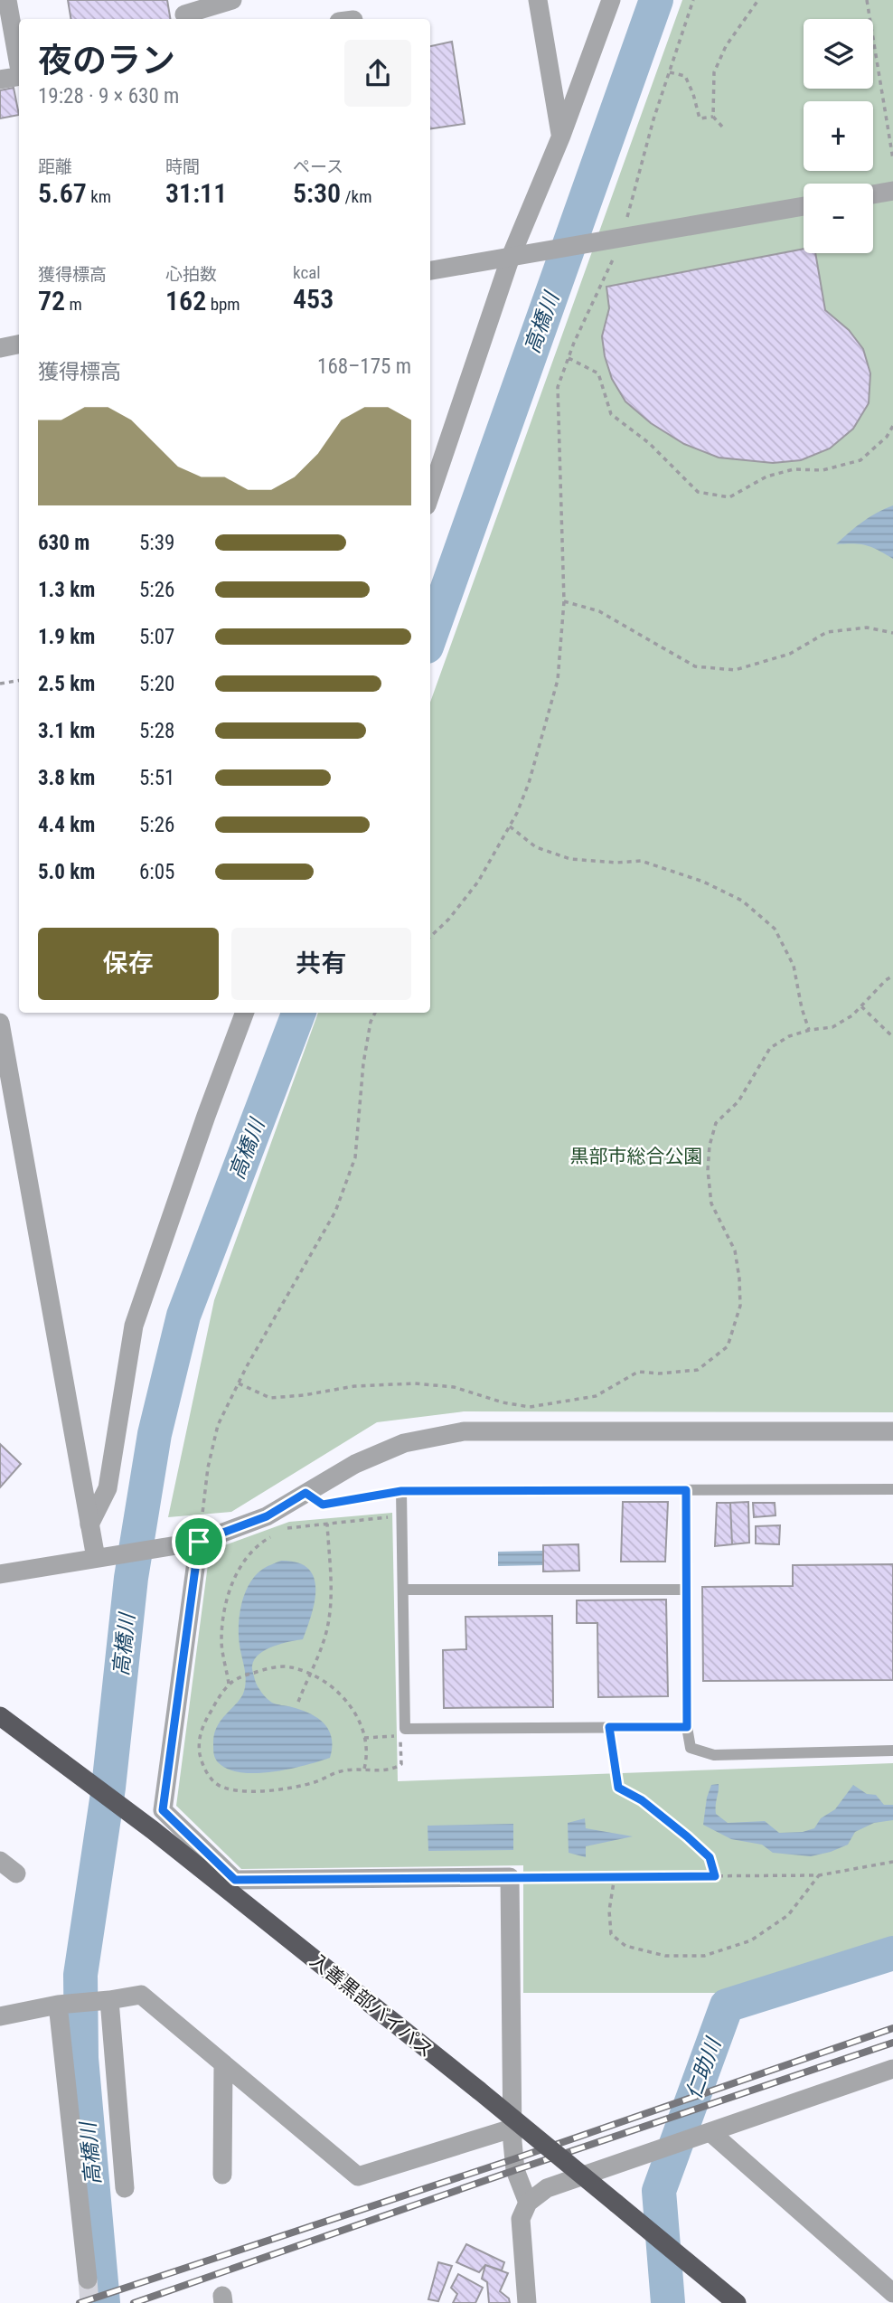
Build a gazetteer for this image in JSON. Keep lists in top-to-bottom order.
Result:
{
  "streets": {
    "highway": ["入善黒部バイパス"]
  },
  "water": ["高橋川", "仁助川"],
  "parks": ["黒部市総合公園"],
  "page": {
    "map_buttons": ["+", "−"],
    "heading": ["夜のラン", "19:28 · 9 × 630 m"],
    "stats": [
      ["距離", "5.67 km"],
      ["時間", "31:11"],
      ["ペース", "5:30 /km"],
      ["獲得標高", "72 m"],
      ["心拍数", "162 bpm"],
      ["kcal", "453"]
    ],
    "chart": ["獲得標高", "168–175 m"],
    "list": [
      {
        "name": "630 m",
        "note": "5:39"
      },
      {
        "name": "1.3 km",
        "note": "5:26"
      },
      {
        "name": "1.9 km",
        "note": "5:07"
      },
      {
        "name": "2.5 km",
        "note": "5:20"
      },
      {
        "name": "3.1 km",
        "note": "5:28"
      },
      {
        "name": "3.8 km",
        "note": "5:51"
      },
      {
        "name": "4.4 km",
        "note": "5:26"
      },
      {
        "name": "5.0 km",
        "note": "6:05"
      }
    ],
    "buttons": ["保存", "共有"]
  }
}
